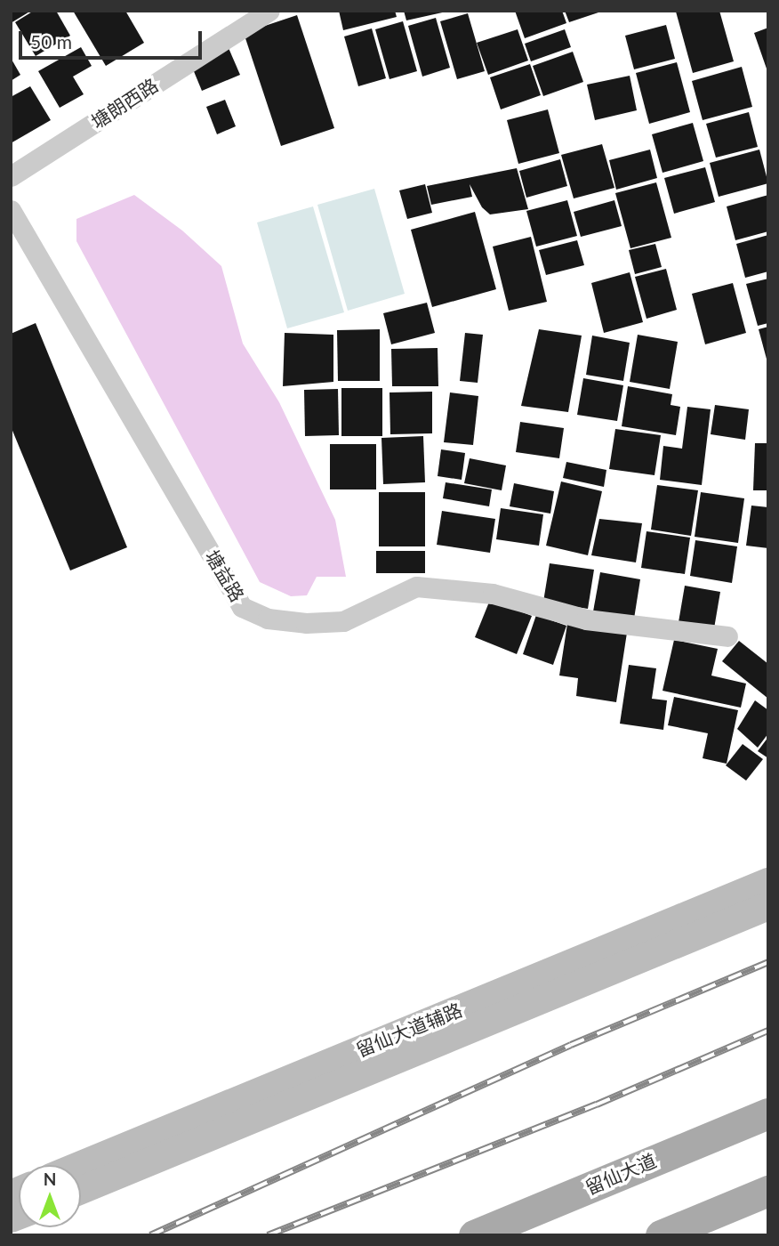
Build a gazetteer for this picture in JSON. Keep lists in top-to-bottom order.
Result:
{
  "streets": {
    "main road": ["留仙大道辅路", "留仙大道"],
    "street": ["塘朗西路", "塘益路"]
  },
  "scale_bar": "50 m",
  "north": "top"
}
